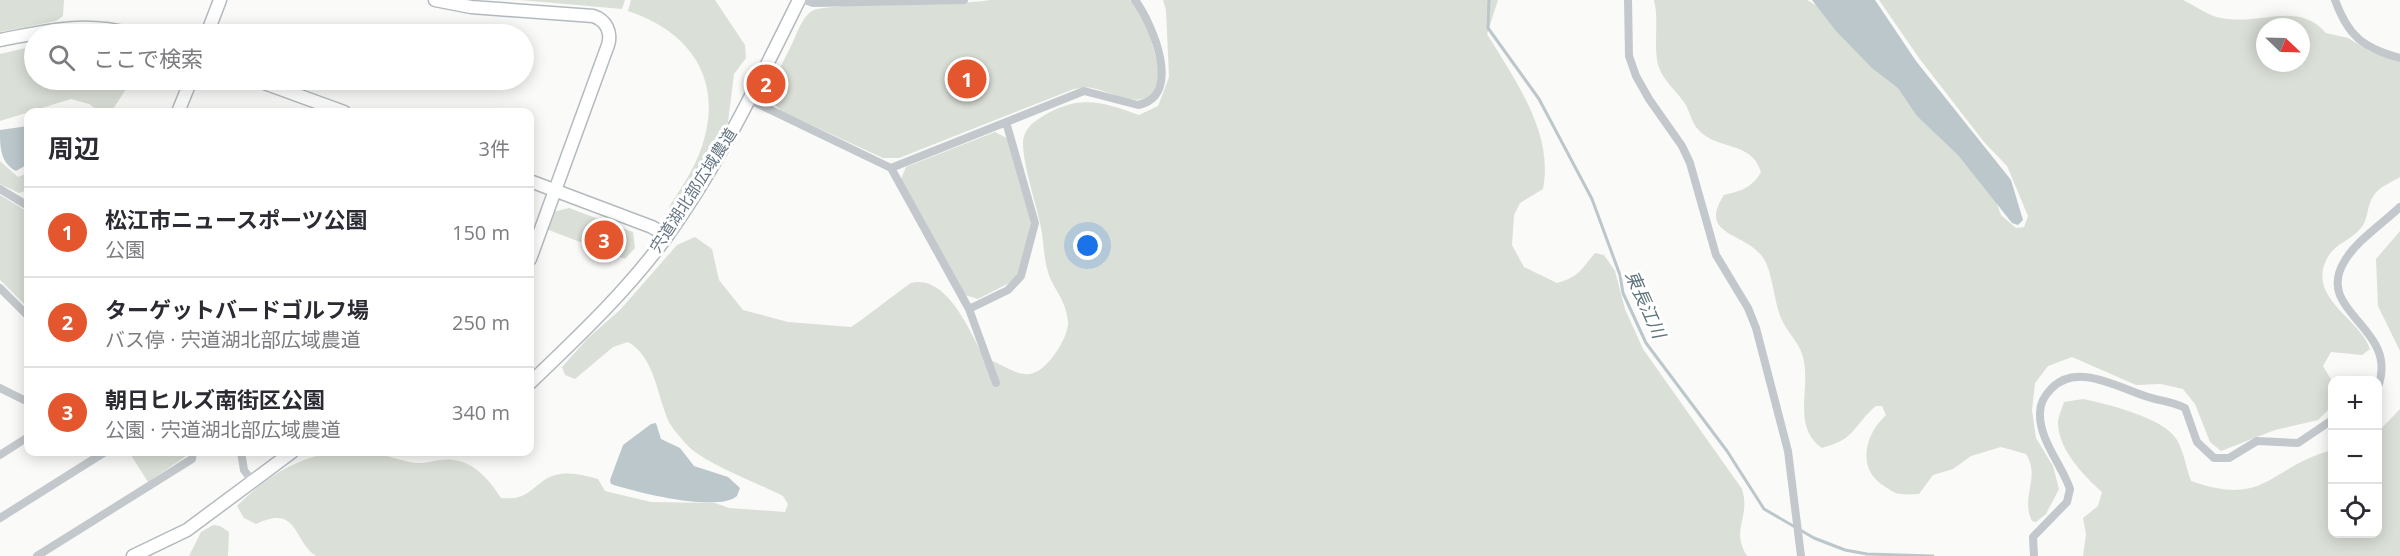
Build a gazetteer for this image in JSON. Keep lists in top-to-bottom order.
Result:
{
  "streets": {
    "street": ["宍道湖北部広域農道"]
  },
  "water": ["東長江川"],
  "north": "bottom right",
  "page": {
    "search": "ここで検索",
    "pins": ["1", "2", "3"],
    "heading": ["周辺", "3件"],
    "list": [
      {
        "mark": "1",
        "name": "松江市ニュースポーツ公園",
        "note": "公園",
        "value": "150 m"
      },
      {
        "mark": "2",
        "name": "ターゲットバードゴルフ場",
        "note": "バス停 · 宍道湖北部広域農道",
        "value": "250 m"
      },
      {
        "mark": "3",
        "name": "朝日ヒルズ南街区公園",
        "note": "公園 · 宍道湖北部広域農道",
        "value": "340 m"
      }
    ],
    "map_buttons": ["+", "−"]
  }
}
